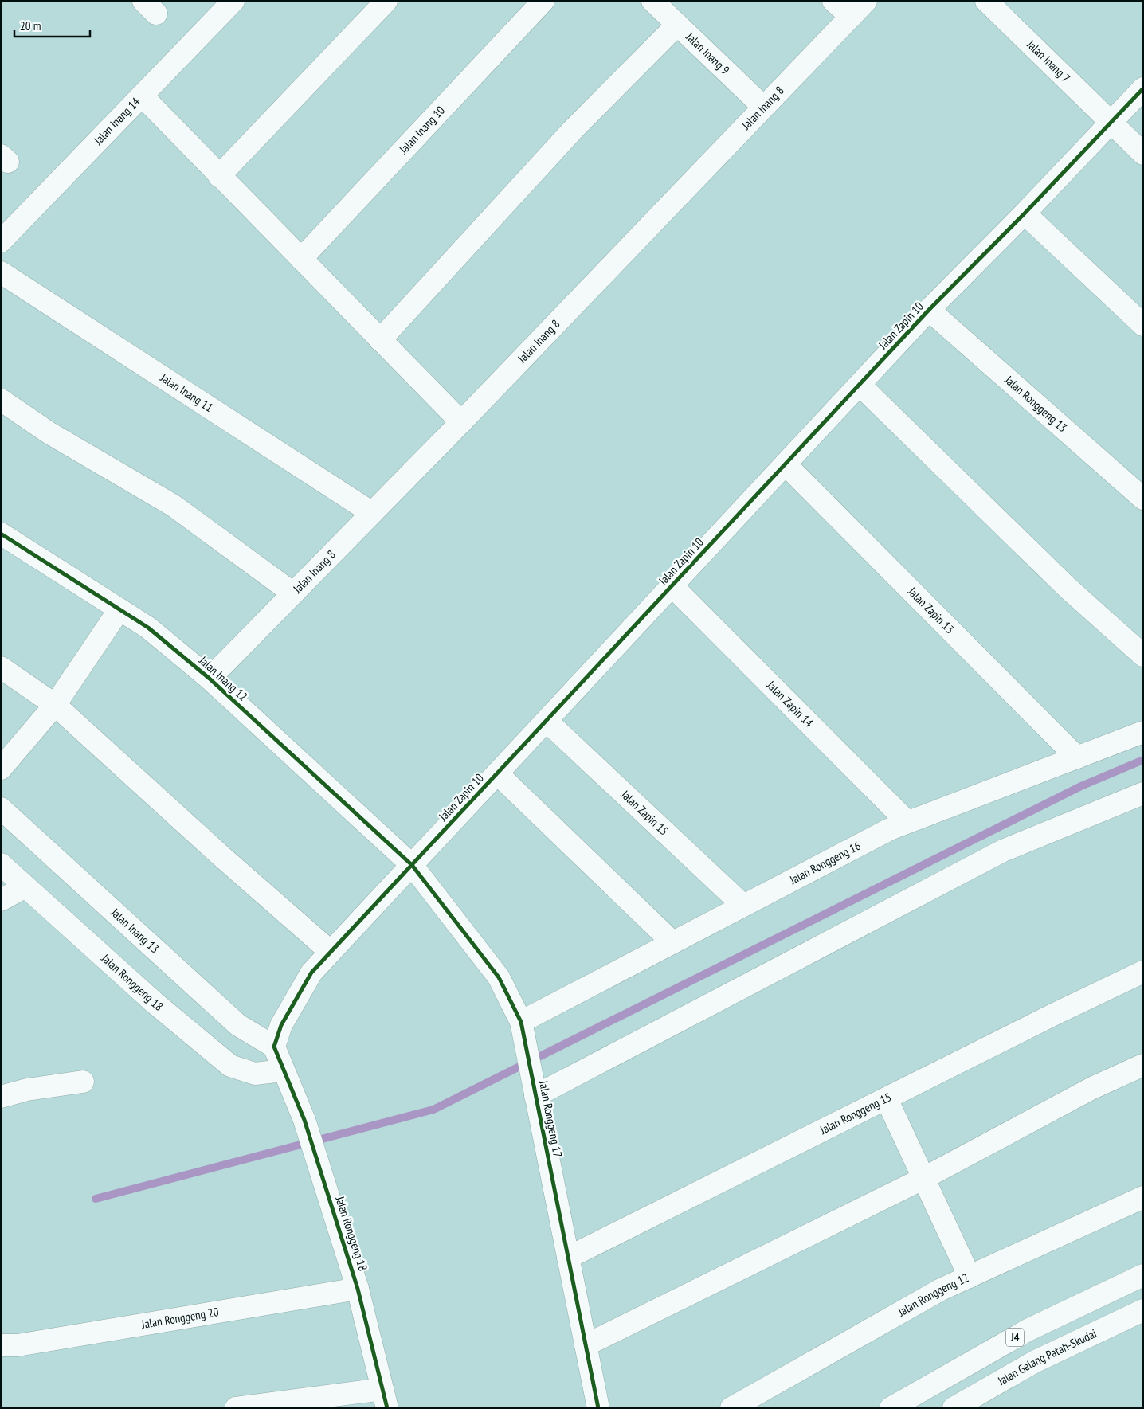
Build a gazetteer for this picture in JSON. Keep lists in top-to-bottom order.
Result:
{
  "streets": {
    "street": [
      "Jalan Inang 9",
      "Jalan Inang 7",
      "Jalan Inang 8",
      "Jalan Inang 14",
      "Jalan Inang 10",
      "Jalan Zapin 10",
      "Jalan Inang 11",
      "Jalan Ronggeng 13",
      "Jalan Zapin 13",
      "Jalan Inang 12",
      "Jalan Zapin 14",
      "Jalan Zapin 15",
      "Jalan Ronggeng 16",
      "Jalan Inang 13",
      "Jalan Ronggeng 18",
      "Jalan Ronggeng 15",
      "Jalan Ronggeng 17",
      "Jalan Ronggeng 12",
      "Jalan Ronggeng 20",
      "J4",
      "Jalan Gelang Patah-Skudai"
    ]
  },
  "crossings": [
    ["Jalan Inang 9", "Jalan Inang 8"],
    ["Jalan Inang 7", "Jalan Zapin 10"],
    ["Jalan Inang 8", "Jalan Inang 11"],
    ["Jalan Inang 8", "Jalan Inang 12"],
    ["Jalan Zapin 10", "Jalan Ronggeng 13"],
    ["Jalan Zapin 10", "Jalan Zapin 13"],
    ["Jalan Zapin 10", "Jalan Inang 12"],
    ["Jalan Zapin 10", "Jalan Zapin 14"],
    ["Jalan Zapin 10", "Jalan Zapin 15"],
    ["Jalan Zapin 10", "Jalan Inang 13"],
    ["Jalan Zapin 10", "Jalan Ronggeng 17"],
    ["Jalan Zapin 13", "Jalan Ronggeng 16"],
    ["Jalan Inang 12", "Jalan Ronggeng 17"],
    ["Jalan Zapin 14", "Jalan Ronggeng 16"],
    ["Jalan Zapin 15", "Jalan Ronggeng 16"],
    ["Jalan Ronggeng 16", "Jalan Ronggeng 17"],
    ["Jalan Ronggeng 18", "Jalan Ronggeng 20"],
    ["Jalan Ronggeng 15", "Jalan Ronggeng 17"]
  ],
  "scale_bar": "20 m"
}
